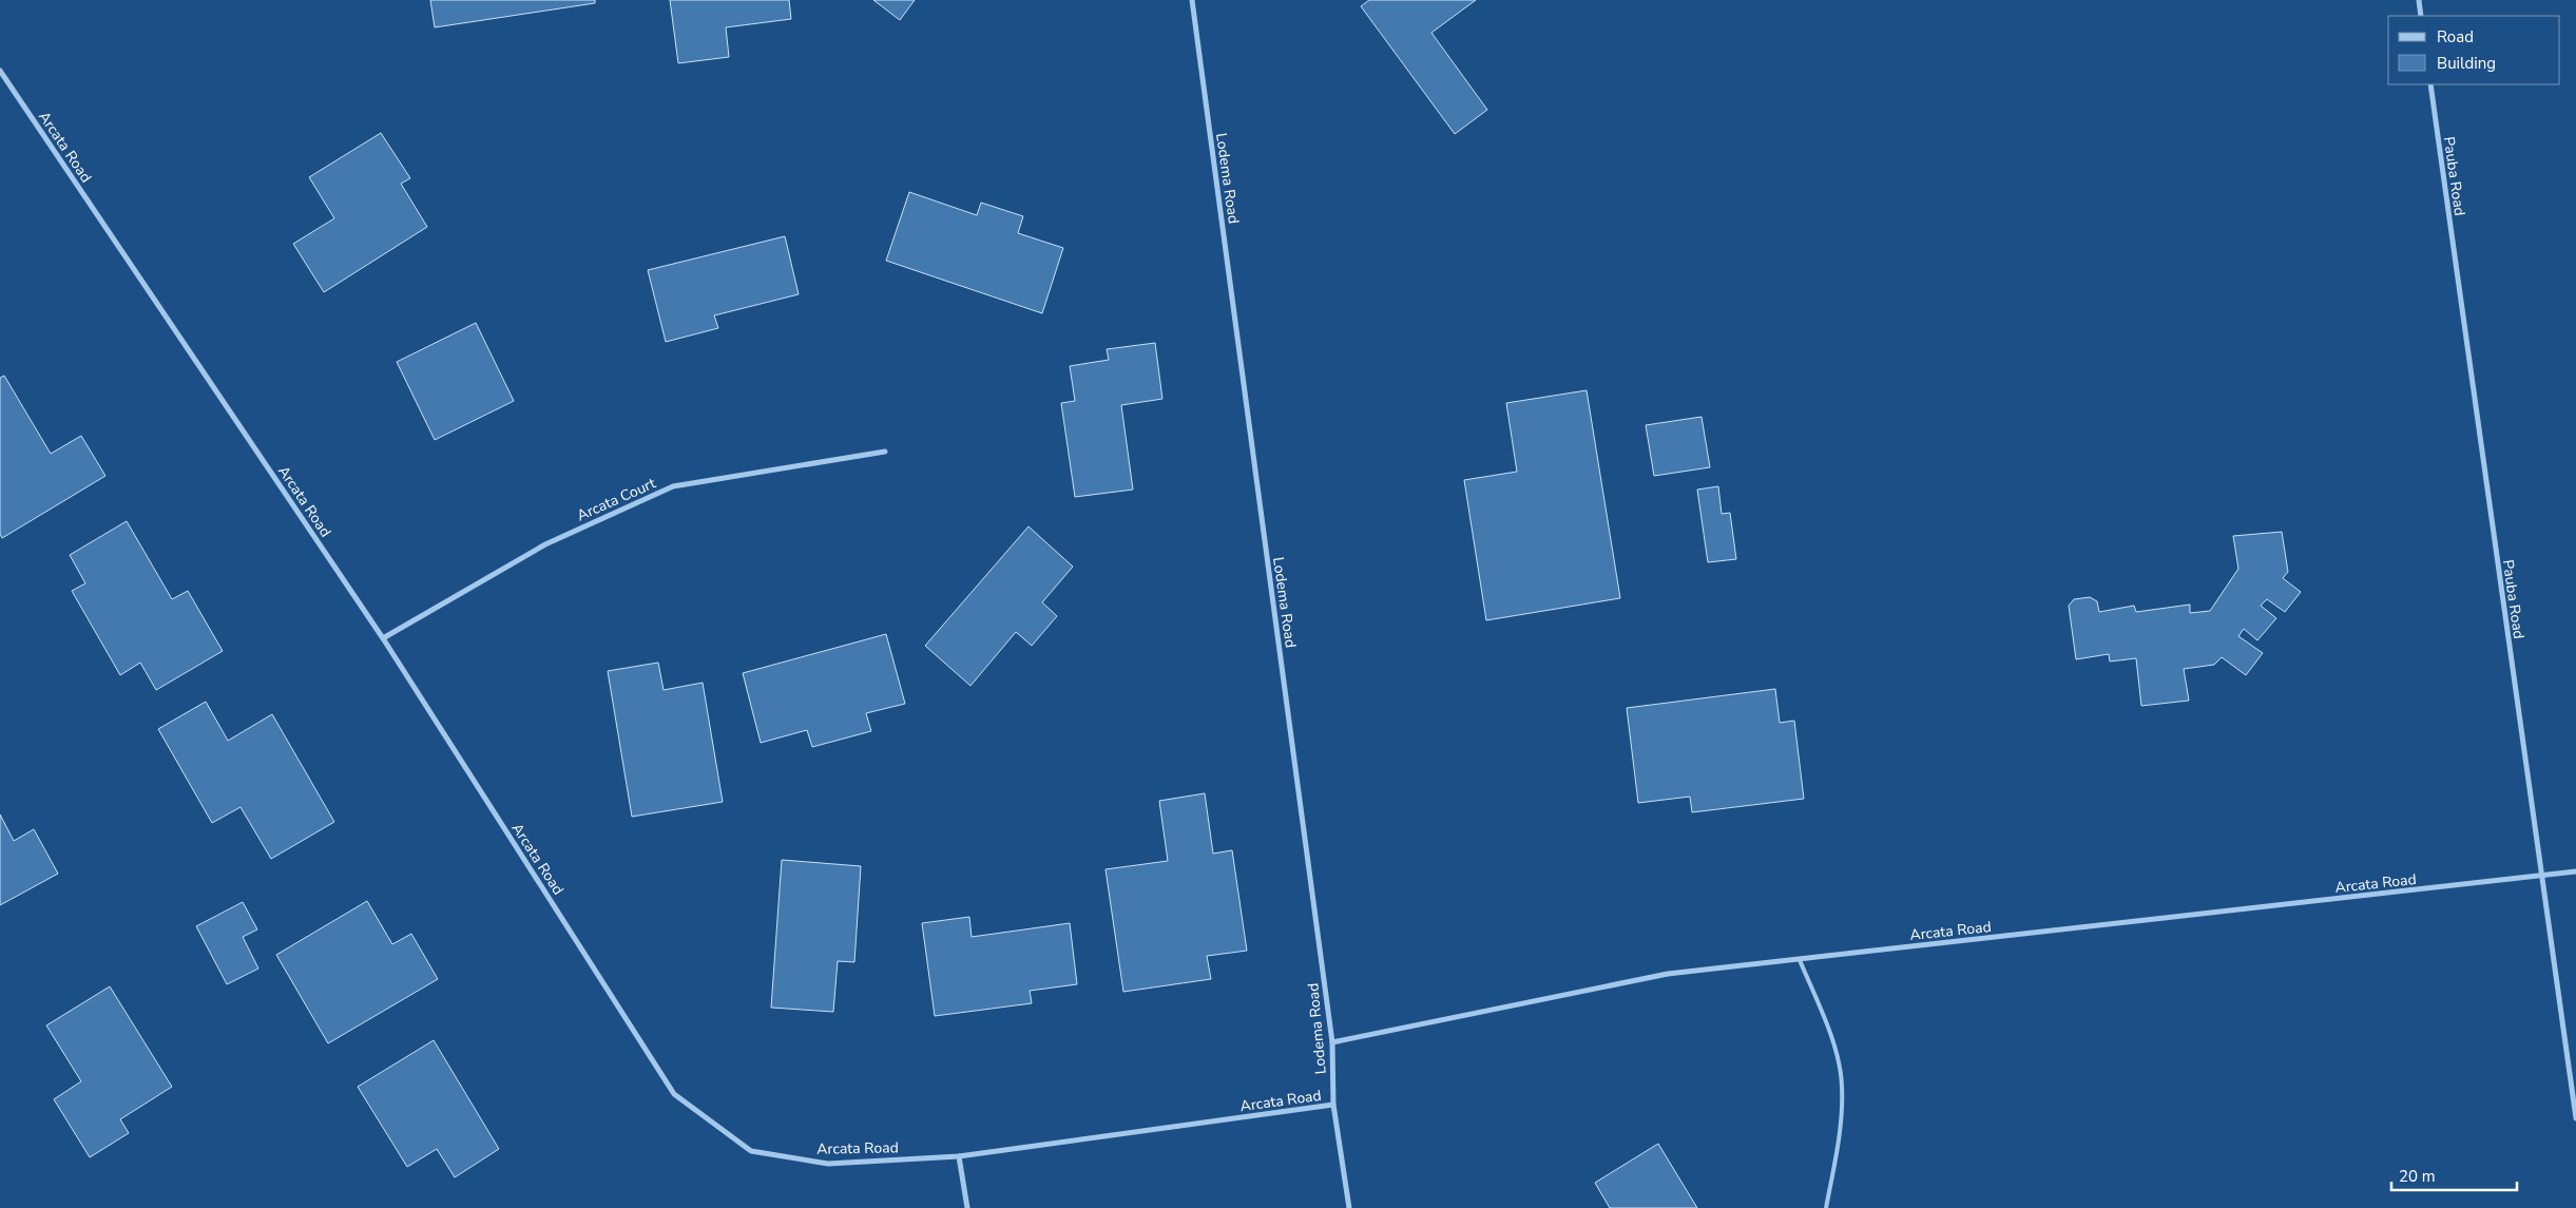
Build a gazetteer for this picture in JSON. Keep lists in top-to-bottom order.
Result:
{
  "streets": {
    "street": [
      "Arcata Road",
      "Pauba Road",
      "Lodema Road",
      "Arcata Court"
    ]
  },
  "crossings": [
    ["Arcata Road", "Pauba Road"],
    ["Arcata Road", "Lodema Road"],
    ["Arcata Road", "Arcata Court"]
  ],
  "legend": ["Road", "Building"],
  "scale_bar": "20 m"
}
